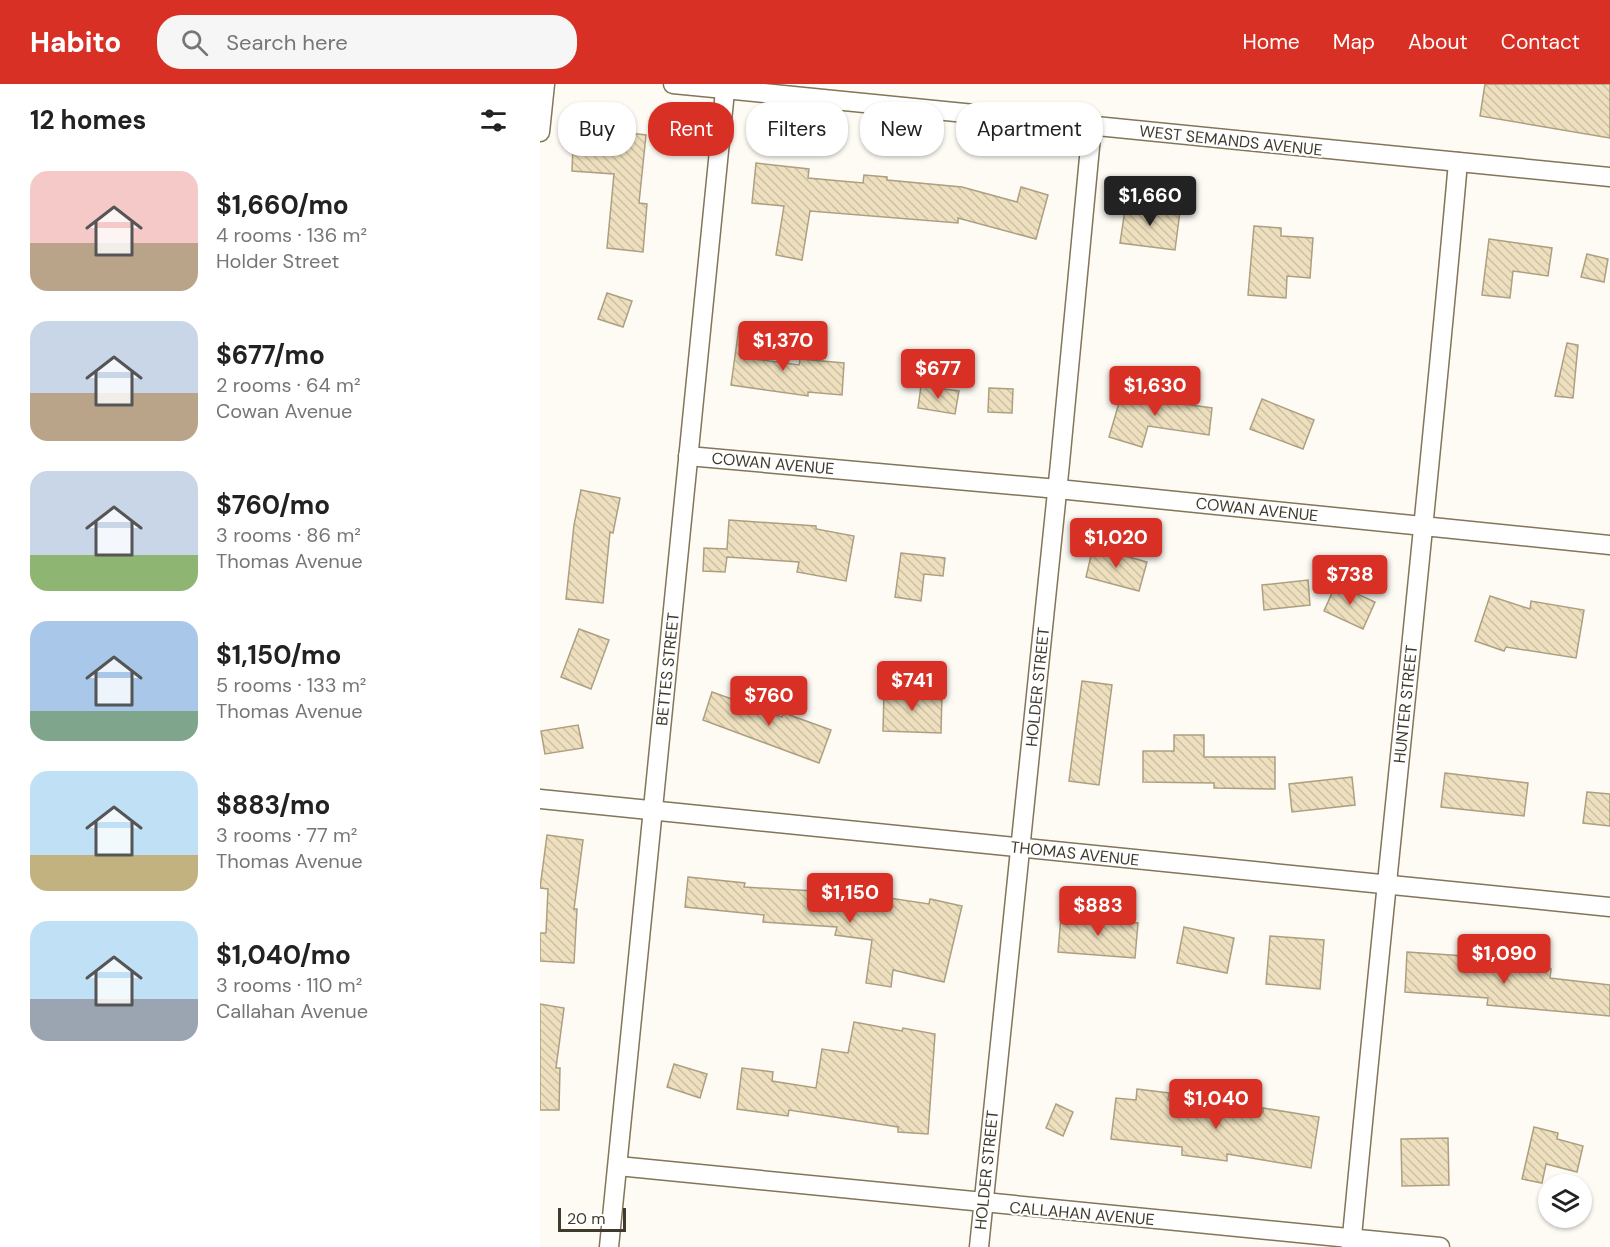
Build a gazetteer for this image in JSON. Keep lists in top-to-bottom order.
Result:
{
  "streets": {
    "street": [
      "WEST SEMANDS AVENUE",
      "COWAN AVENUE",
      "BETTES STREET",
      "HOLDER STREET",
      "HUNTER STREET",
      "THOMAS AVENUE",
      "CALLAHAN AVENUE"
    ]
  },
  "crossings": [
    ["WEST SEMANDS AVENUE", "BETTES STREET"],
    ["WEST SEMANDS AVENUE", "HUNTER STREET"],
    ["COWAN AVENUE", "BETTES STREET"],
    ["COWAN AVENUE", "HOLDER STREET"],
    ["COWAN AVENUE", "HUNTER STREET"],
    ["BETTES STREET", "THOMAS AVENUE"],
    ["BETTES STREET", "CALLAHAN AVENUE"],
    ["HOLDER STREET", "THOMAS AVENUE"],
    ["HOLDER STREET", "CALLAHAN AVENUE"],
    ["HUNTER STREET", "THOMAS AVENUE"],
    ["HUNTER STREET", "CALLAHAN AVENUE"]
  ],
  "scale_bar": "20 m",
  "page": {
    "header": "Habito",
    "search": "Search here",
    "nav": [
      "Home",
      "Map",
      "About",
      "Contact"
    ],
    "heading": "12 homes",
    "chip": [
      "Buy",
      "Rent",
      "Filters",
      "New",
      "Apartment"
    ],
    "list": [
      {
        "name": "$1,660/mo",
        "note": "4 rooms · 136 m² · Holder Street"
      },
      {
        "name": "$677/mo",
        "note": "2 rooms · 64 m² · Cowan Avenue"
      },
      {
        "name": "$760/mo",
        "note": "3 rooms · 86 m² · Thomas Avenue"
      },
      {
        "name": "$1,150/mo",
        "note": "5 rooms · 133 m² · Thomas Avenue"
      },
      {
        "name": "$883/mo",
        "note": "3 rooms · 77 m² · Thomas Avenue"
      },
      {
        "name": "$1,040/mo",
        "note": "3 rooms · 110 m² · Callahan Avenue"
      }
    ],
    "price": [
      "$1,660",
      "$1,370",
      "$677",
      "$1,630",
      "$1,020",
      "$738",
      "$741",
      "$760",
      "$1,150",
      "$883",
      "$1,090",
      "$1,040"
    ],
    "scale": "20 m"
  }
}
